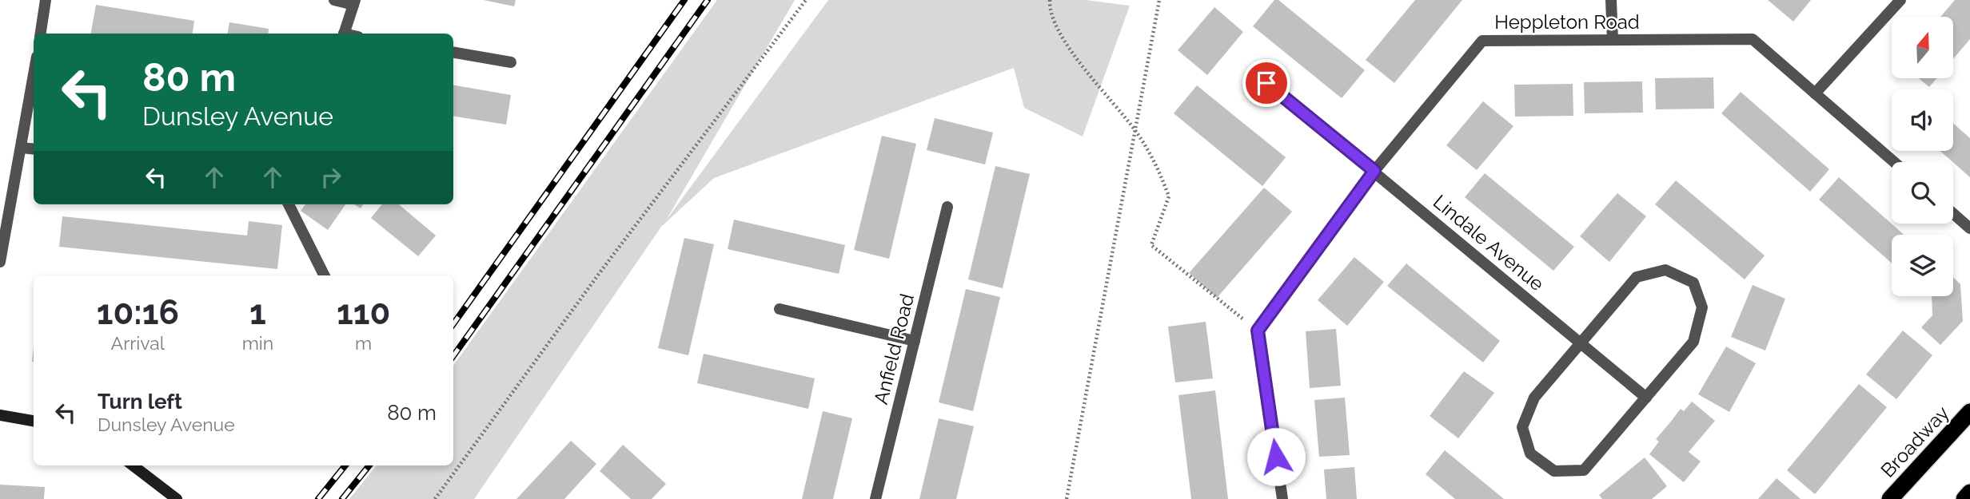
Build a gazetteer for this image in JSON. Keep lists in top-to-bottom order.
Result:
{
  "streets": {
    "highway": ["Broadway"],
    "street": ["Heppleton Road", "Lindale Avenue", "Anfield Road"]
  },
  "crossings": [
    ["Heppleton Road", "Lindale Avenue"]
  ],
  "north": "top",
  "page": {
    "turn": ["80 m", "Dunsley Avenue"],
    "eta": [
      "10:16",
      "Arrival",
      "1",
      "min",
      "110",
      "m"
    ],
    "list": [
      {
        "name": "Turn left",
        "note": "Dunsley Avenue",
        "value": "80 m"
      }
    ]
  }
}
